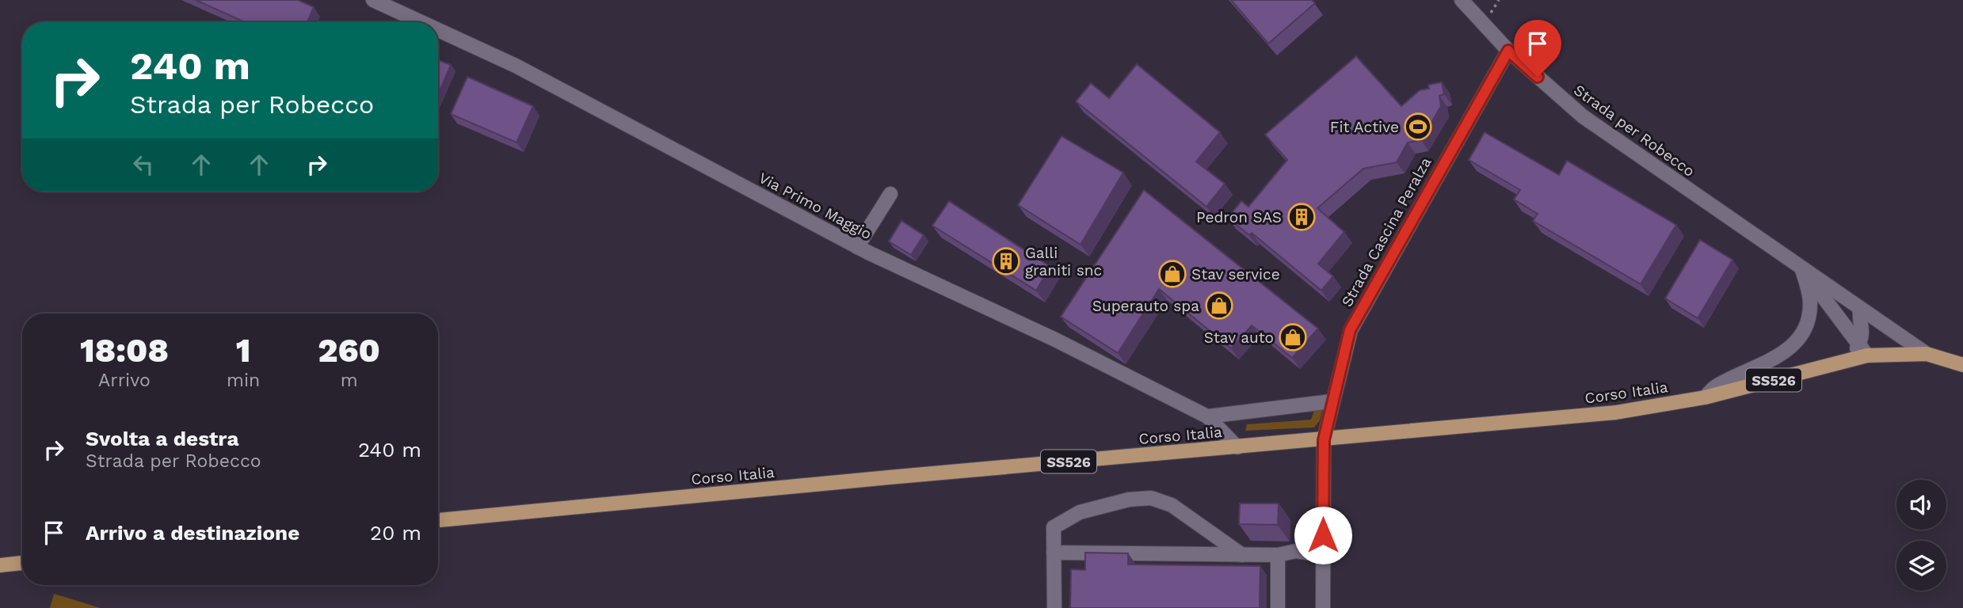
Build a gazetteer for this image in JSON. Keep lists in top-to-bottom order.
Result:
{
  "streets": {
    "main road": ["SS526", "Corso Italia"],
    "street": ["Strada per Robecco", "Via Primo Maggio", "Strada Cascina Peralza"]
  },
  "crossings": [
    ["Strada per Robecco", "Strada Cascina Peralza"],
    ["Strada per Robecco", "SS526"],
    ["Strada per Robecco", "Corso Italia"],
    ["Via Primo Maggio", "Corso Italia"],
    ["Strada Cascina Peralza", "Corso Italia"],
    ["SS526", "Corso Italia"]
  ],
  "places": {
    "sports": ["Fit Active"],
    "building": ["Pedron SAS", "Galli graniti snc"],
    "shop": ["Stav service", "Superauto spa", "Stav auto"]
  },
  "page": {
    "turn": ["240 m", "Strada per Robecco"],
    "eta": [
      "18:08",
      "Arrivo",
      "1",
      "min",
      "260",
      "m"
    ],
    "list": [
      {
        "name": "Svolta a destra",
        "note": "Strada per Robecco",
        "value": "240 m"
      },
      {
        "name": "Arrivo a destinazione",
        "value": "20 m"
      }
    ]
  }
}
